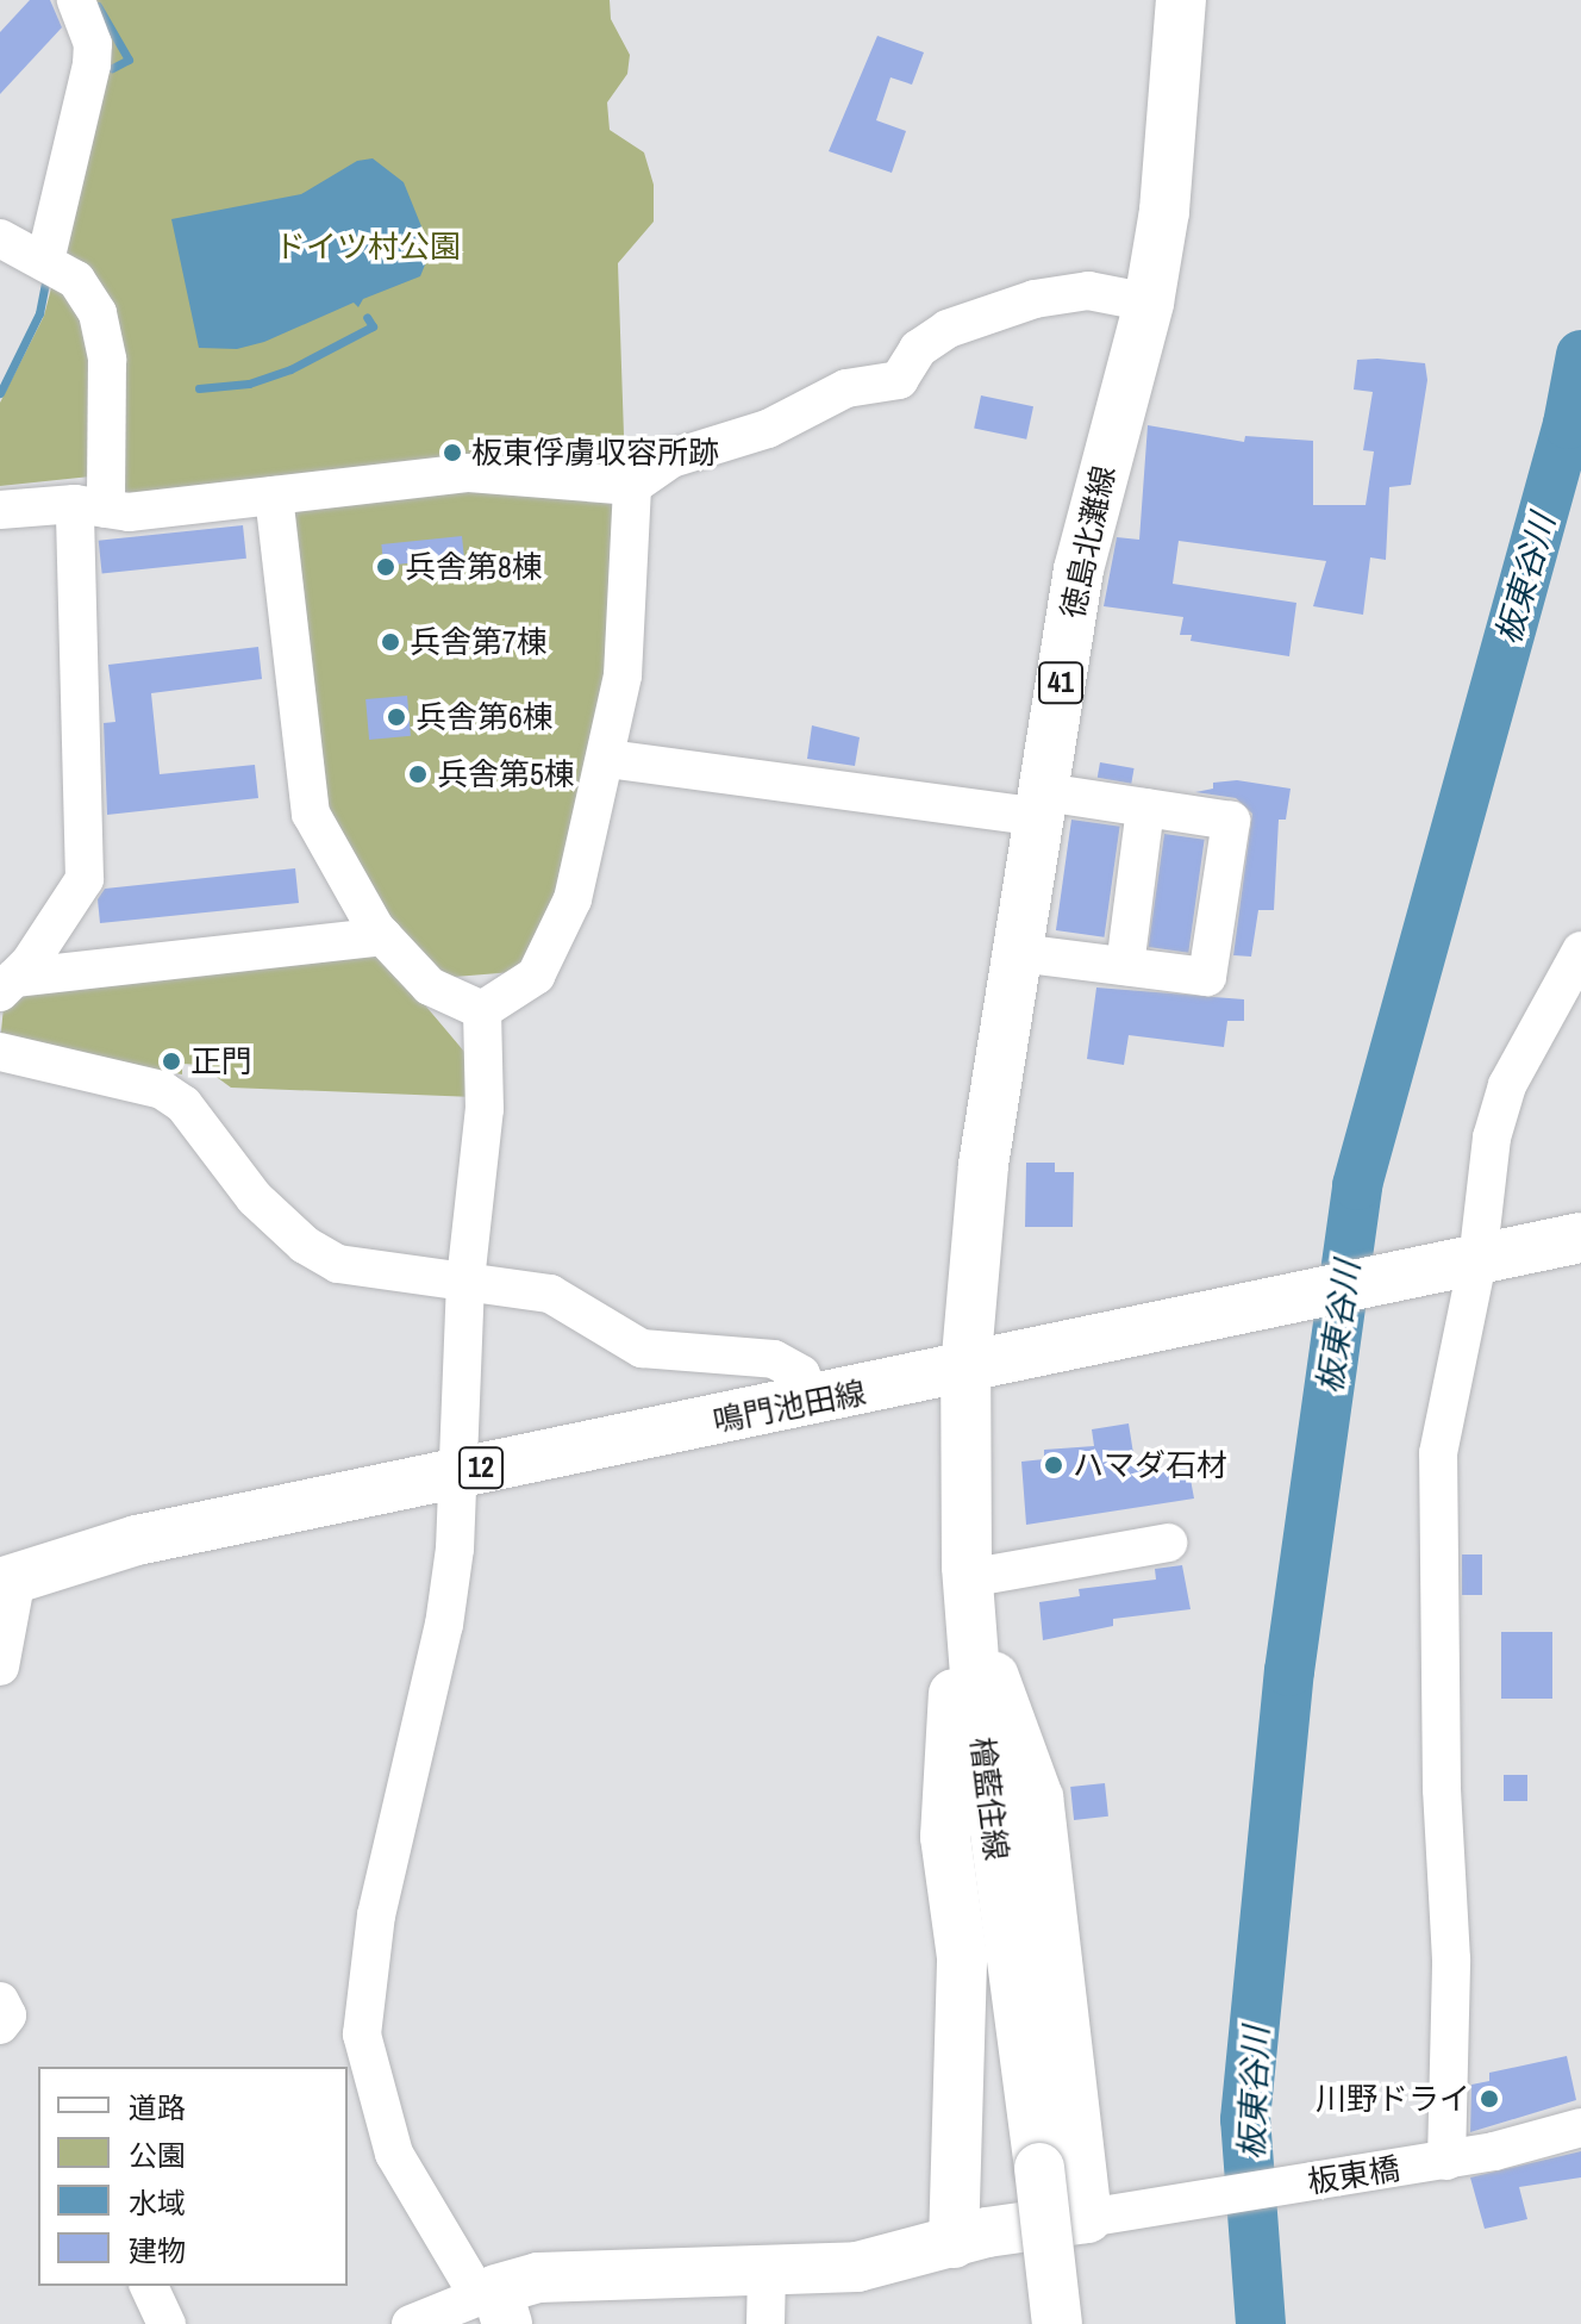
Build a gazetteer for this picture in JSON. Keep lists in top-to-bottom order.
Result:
{
  "streets": {
    "main road": [
      "徳島北灘線",
      "41",
      "鳴門池田線",
      "12",
      "檜藍住線"
    ],
    "street": ["板東橋"]
  },
  "crossings": [
    ["徳島北灘線", "鳴門池田線"],
    ["徳島北灘線", "檜藍住線"],
    ["鳴門池田線", "檜藍住線"]
  ],
  "water": ["板東谷川"],
  "parks": ["ドイツ村公園"],
  "places": [
    "板東俘虜収容所跡",
    "兵舎第8棟",
    "兵舎第7棟",
    "兵舎第6棟",
    "兵舎第5棟",
    "正門",
    "ハマダ石材",
    "川野ドライ"
  ],
  "legend": [
    "道路",
    "公園",
    "水域",
    "建物"
  ]
}
